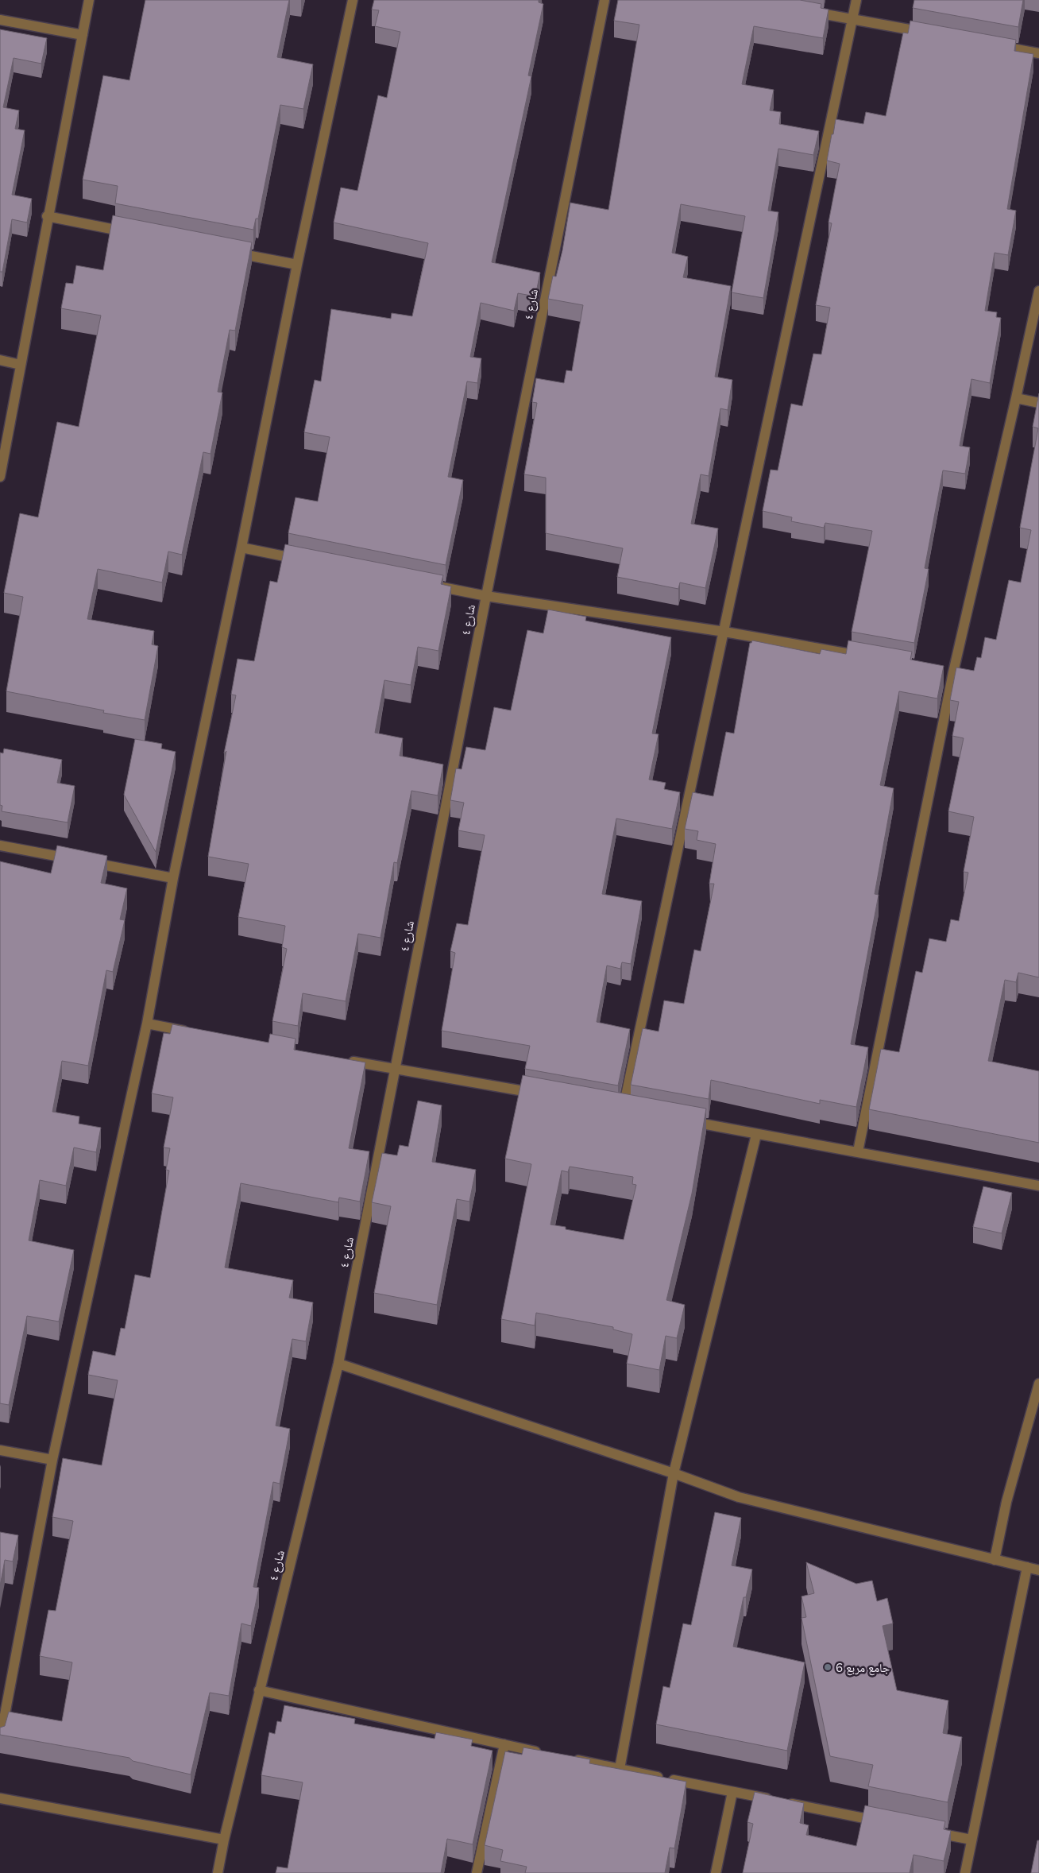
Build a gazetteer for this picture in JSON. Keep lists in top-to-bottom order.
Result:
{
  "streets": {
    "street": ["شارع ٤"]
  },
  "places": ["جامع مربع 6"]
}
